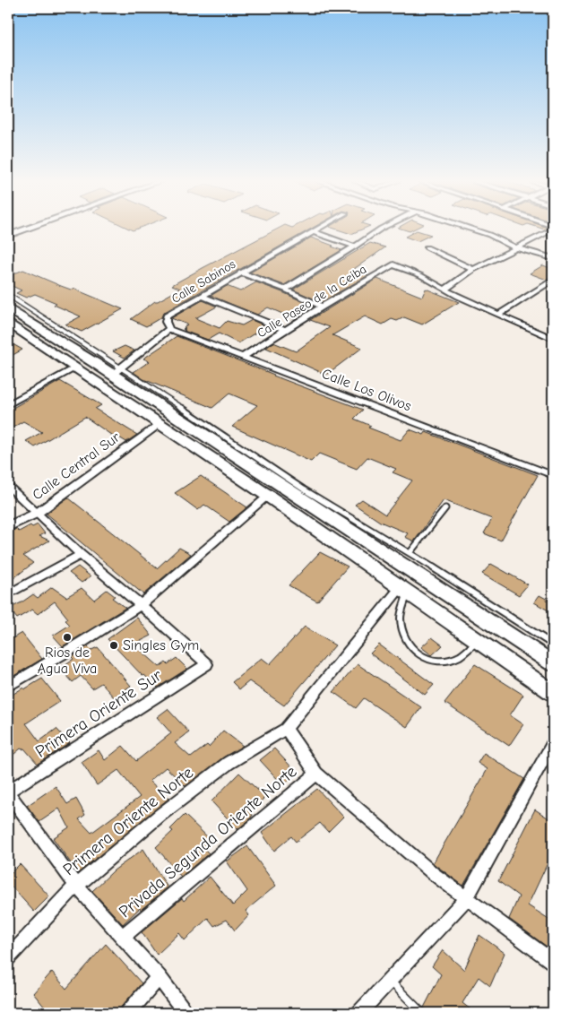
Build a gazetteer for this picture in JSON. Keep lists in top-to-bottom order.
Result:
{
  "streets": {
    "street": [
      "Calle Sabinos",
      "Calle Paseo de la Ceiba",
      "Calle Los Olivos",
      "Calle Central Sur",
      "Primera Oriente Sur",
      "Primera Oriente Norte",
      "Privada Segunda Oriente Norte"
    ]
  },
  "crossings": [
    ["Calle Sabinos", "Calle Los Olivos"],
    ["Calle Paseo de la Ceiba", "Calle Los Olivos"]
  ],
  "places": ["Rios de Agua Viva", "Singles Gym"]
}
